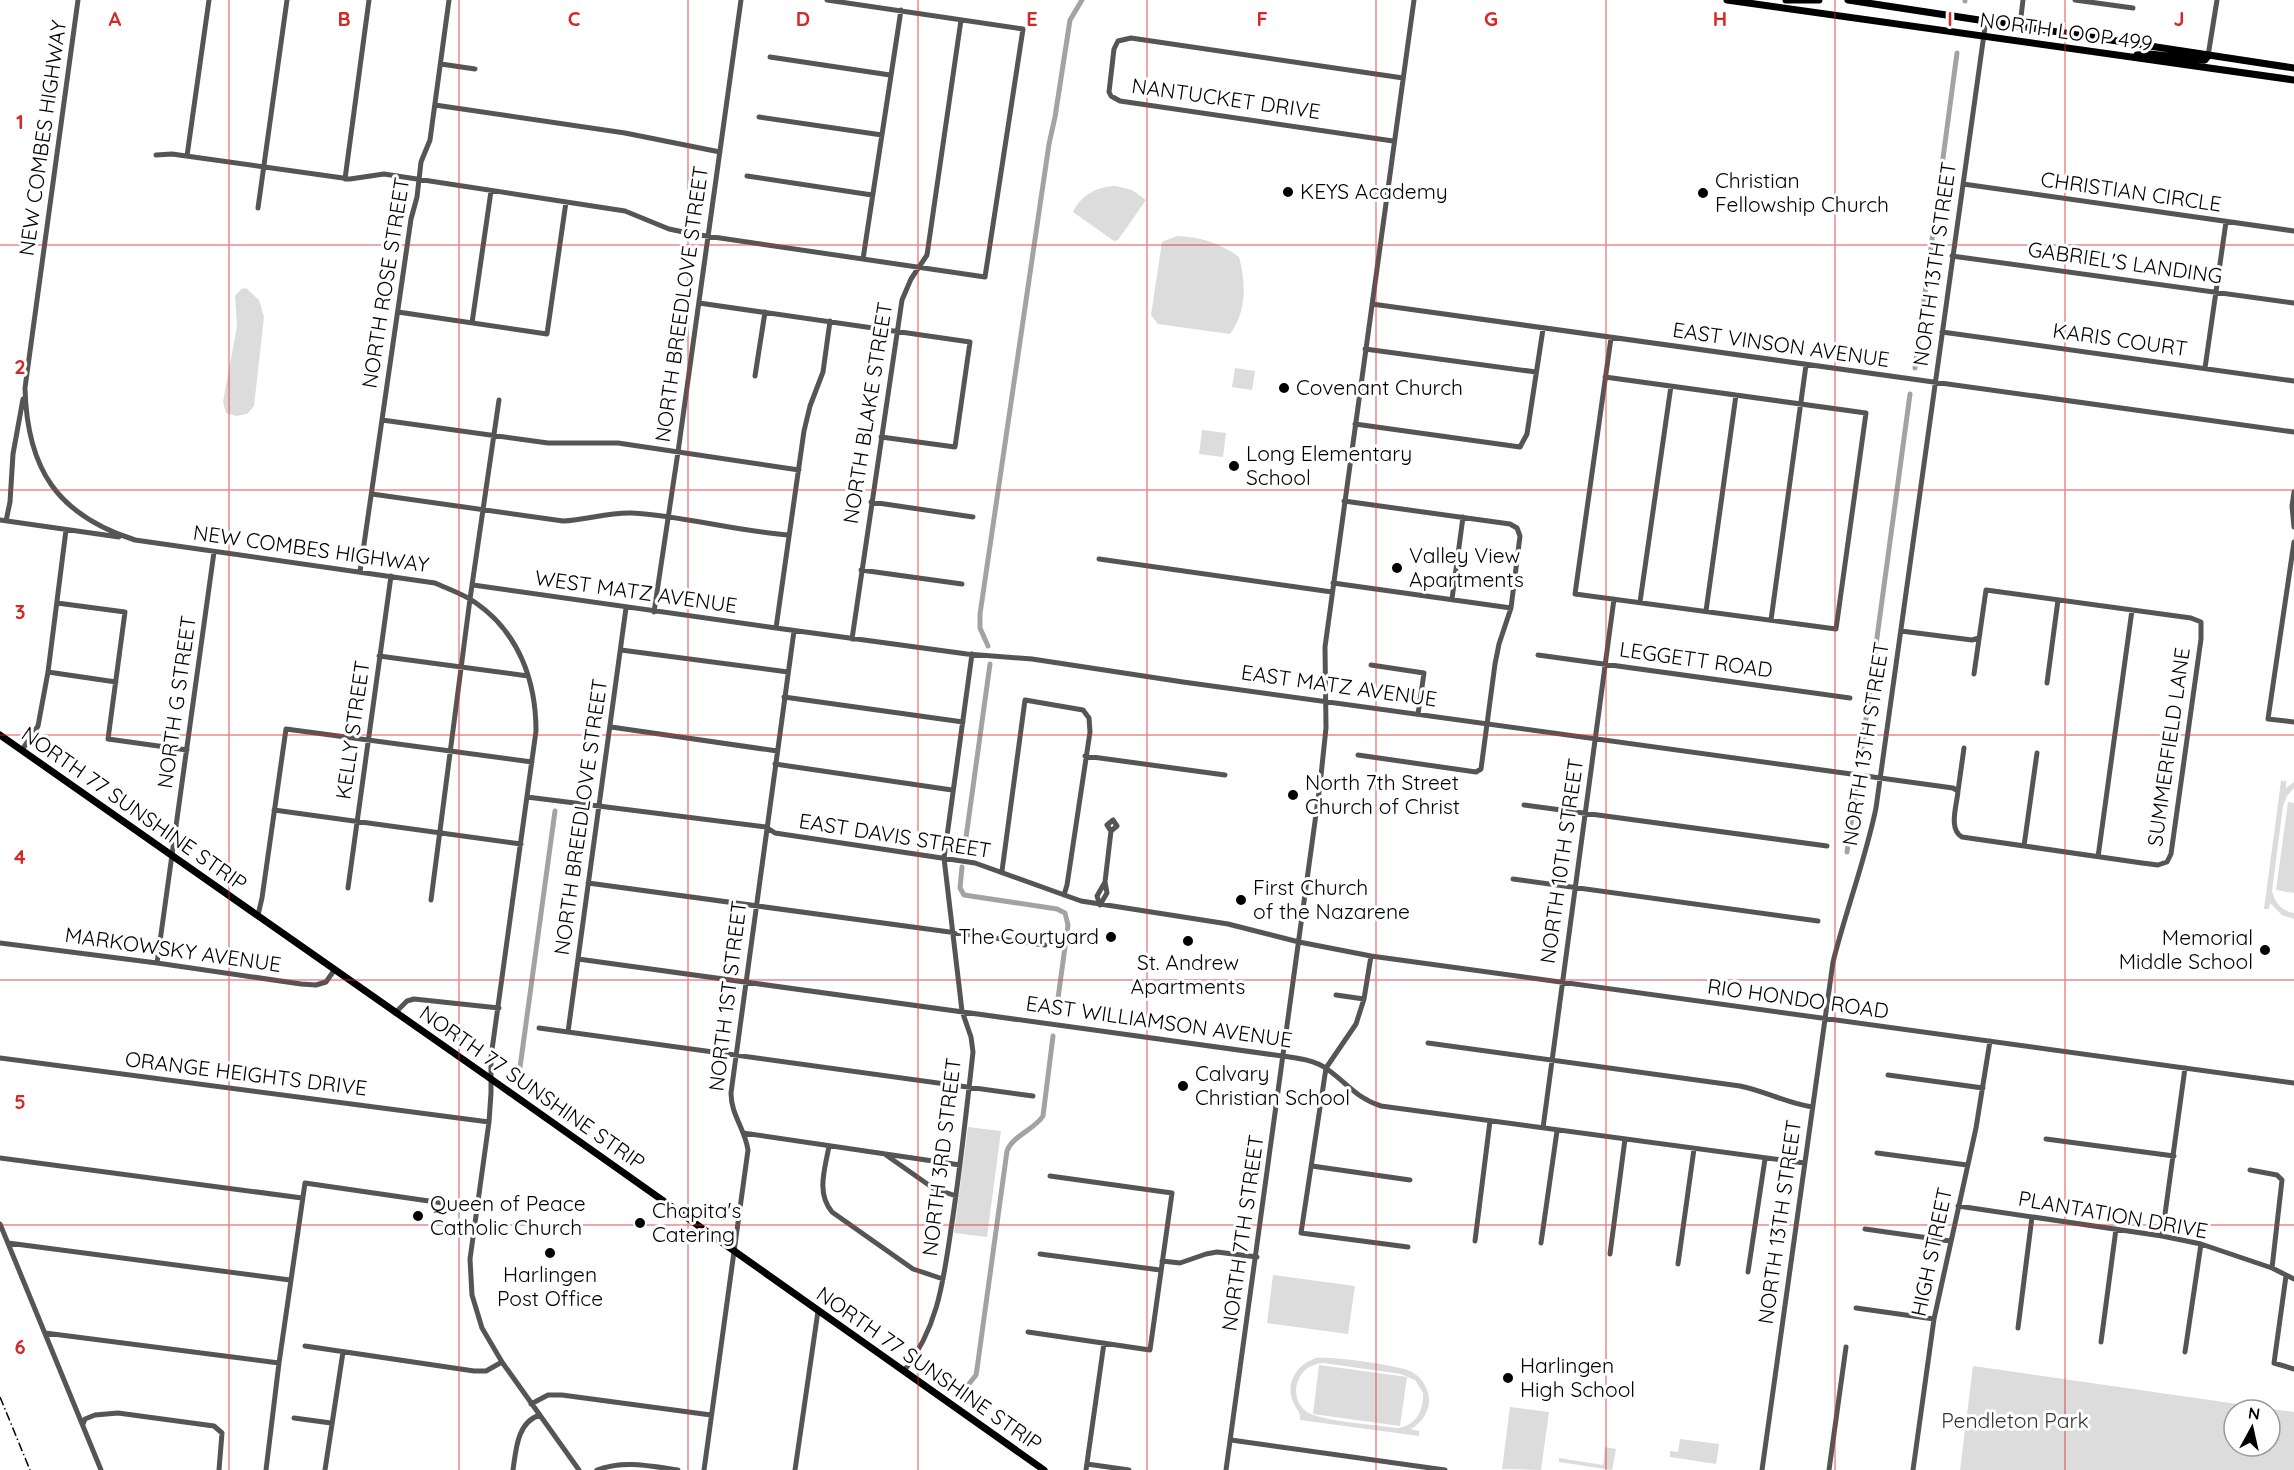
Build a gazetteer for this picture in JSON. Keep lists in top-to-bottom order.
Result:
{
  "streets": {
    "main road": ["NORTH LOOP 499", "NORTH 77 SUNSHINE STRIP"],
    "street": [
      "NANTUCKET DRIVE",
      "NEW COMBES HIGHWAY",
      "CHRISTIAN CIRCLE",
      "GABRIEL'S LANDING",
      "NORTH 13TH STREET",
      "NORTH ROSE STREET",
      "NORTH BREEDLOVE STREET",
      "KARIS COURT",
      "EAST VINSON AVENUE",
      "NORTH BLAKE STREET",
      "WEST MATZ AVENUE",
      "LEGGETT ROAD",
      "EAST MATZ AVENUE",
      "NORTH G STREET",
      "KELLY STREET",
      "SUMMERFIELD LANE",
      "EAST DAVIS STREET",
      "NORTH 10TH STREET",
      "MARKOWSKY AVENUE",
      "NORTH 1ST STREET",
      "RIO HONDO ROAD",
      "EAST WILLIAMSON AVENUE",
      "ORANGE HEIGHTS DRIVE",
      "NORTH 3RD STREET",
      "PLANTATION DRIVE",
      "NORTH 7TH STREET",
      "HIGH STREET"
    ]
  },
  "crossings": [
    ["NORTH LOOP 499", "NORTH 13TH STREET"],
    ["NANTUCKET DRIVE", "NORTH 7TH STREET"],
    ["NEW COMBES HIGHWAY", "NORTH ROSE STREET"],
    ["NEW COMBES HIGHWAY", "NORTH G STREET"],
    ["NEW COMBES HIGHWAY", "KELLY STREET"],
    ["NEW COMBES HIGHWAY", "NORTH 77 SUNSHINE STRIP"],
    ["NEW COMBES HIGHWAY", "EAST DAVIS STREET"],
    ["NEW COMBES HIGHWAY", "ORANGE HEIGHTS DRIVE"],
    ["CHRISTIAN CIRCLE", "NORTH 13TH STREET"],
    ["GABRIEL'S LANDING", "NORTH 13TH STREET"],
    ["NORTH 13TH STREET", "KARIS COURT"],
    ["NORTH 13TH STREET", "EAST VINSON AVENUE"],
    ["NORTH 13TH STREET", "EAST MATZ AVENUE"],
    ["NORTH 13TH STREET", "RIO HONDO ROAD"],
    ["NORTH 13TH STREET", "EAST WILLIAMSON AVENUE"],
    ["NORTH BREEDLOVE STREET", "WEST MATZ AVENUE"],
    ["NORTH BREEDLOVE STREET", "EAST DAVIS STREET"],
    ["NORTH BREEDLOVE STREET", "EAST WILLIAMSON AVENUE"],
    ["EAST VINSON AVENUE", "NORTH 7TH STREET"],
    ["NORTH BLAKE STREET", "EAST MATZ AVENUE"],
    ["WEST MATZ AVENUE", "EAST MATZ AVENUE"],
    ["WEST MATZ AVENUE", "NORTH 1ST STREET"],
    ["LEGGETT ROAD", "NORTH 10TH STREET"],
    ["EAST MATZ AVENUE", "NORTH 10TH STREET"],
    ["EAST MATZ AVENUE", "NORTH 1ST STREET"],
    ["EAST MATZ AVENUE", "NORTH 3RD STREET"],
    ["EAST MATZ AVENUE", "NORTH 7TH STREET"],
    ["NORTH G STREET", "NORTH 77 SUNSHINE STRIP"],
    ["NORTH G STREET", "MARKOWSKY AVENUE"],
    ["NORTH 77 SUNSHINE STRIP", "MARKOWSKY AVENUE"],
    ["NORTH 77 SUNSHINE STRIP", "NORTH 1ST STREET"],
    ["NORTH 77 SUNSHINE STRIP", "NORTH 3RD STREET"],
    ["EAST DAVIS STREET", "NORTH 1ST STREET"],
    ["EAST DAVIS STREET", "RIO HONDO ROAD"],
    ["EAST DAVIS STREET", "NORTH 3RD STREET"],
    ["EAST DAVIS STREET", "NORTH 7TH STREET"],
    ["NORTH 10TH STREET", "RIO HONDO ROAD"],
    ["NORTH 10TH STREET", "EAST WILLIAMSON AVENUE"],
    ["NORTH 1ST STREET", "EAST WILLIAMSON AVENUE"],
    ["RIO HONDO ROAD", "NORTH 7TH STREET"],
    ["RIO HONDO ROAD", "HIGH STREET"],
    ["EAST WILLIAMSON AVENUE", "NORTH 3RD STREET"],
    ["EAST WILLIAMSON AVENUE", "NORTH 7TH STREET"],
    ["PLANTATION DRIVE", "HIGH STREET"]
  ],
  "parks": ["Pendleton Park"],
  "places": [
    "KEYS Academy",
    "Christian Fellowship Church",
    "Covenant Church",
    "Long Elementary School",
    "Valley View Apartments",
    "North 7th Street Church of Christ",
    "First Church of the Nazarene",
    "The Courtyard",
    "St. Andrew Apartments",
    "Memorial Middle School",
    "Calvary Christian School",
    "Queen of Peace Catholic Church",
    "Chapita's Catering",
    "Harlingen Post Office",
    "Harlingen High School"
  ],
  "north": "top",
  "grid": {
    "columns": [
      "A",
      "B",
      "C",
      "D",
      "E",
      "F",
      "G",
      "H",
      "I",
      "J"
    ],
    "rows": [
      "1",
      "2",
      "3",
      "4",
      "5",
      "6"
    ]
  }
}
